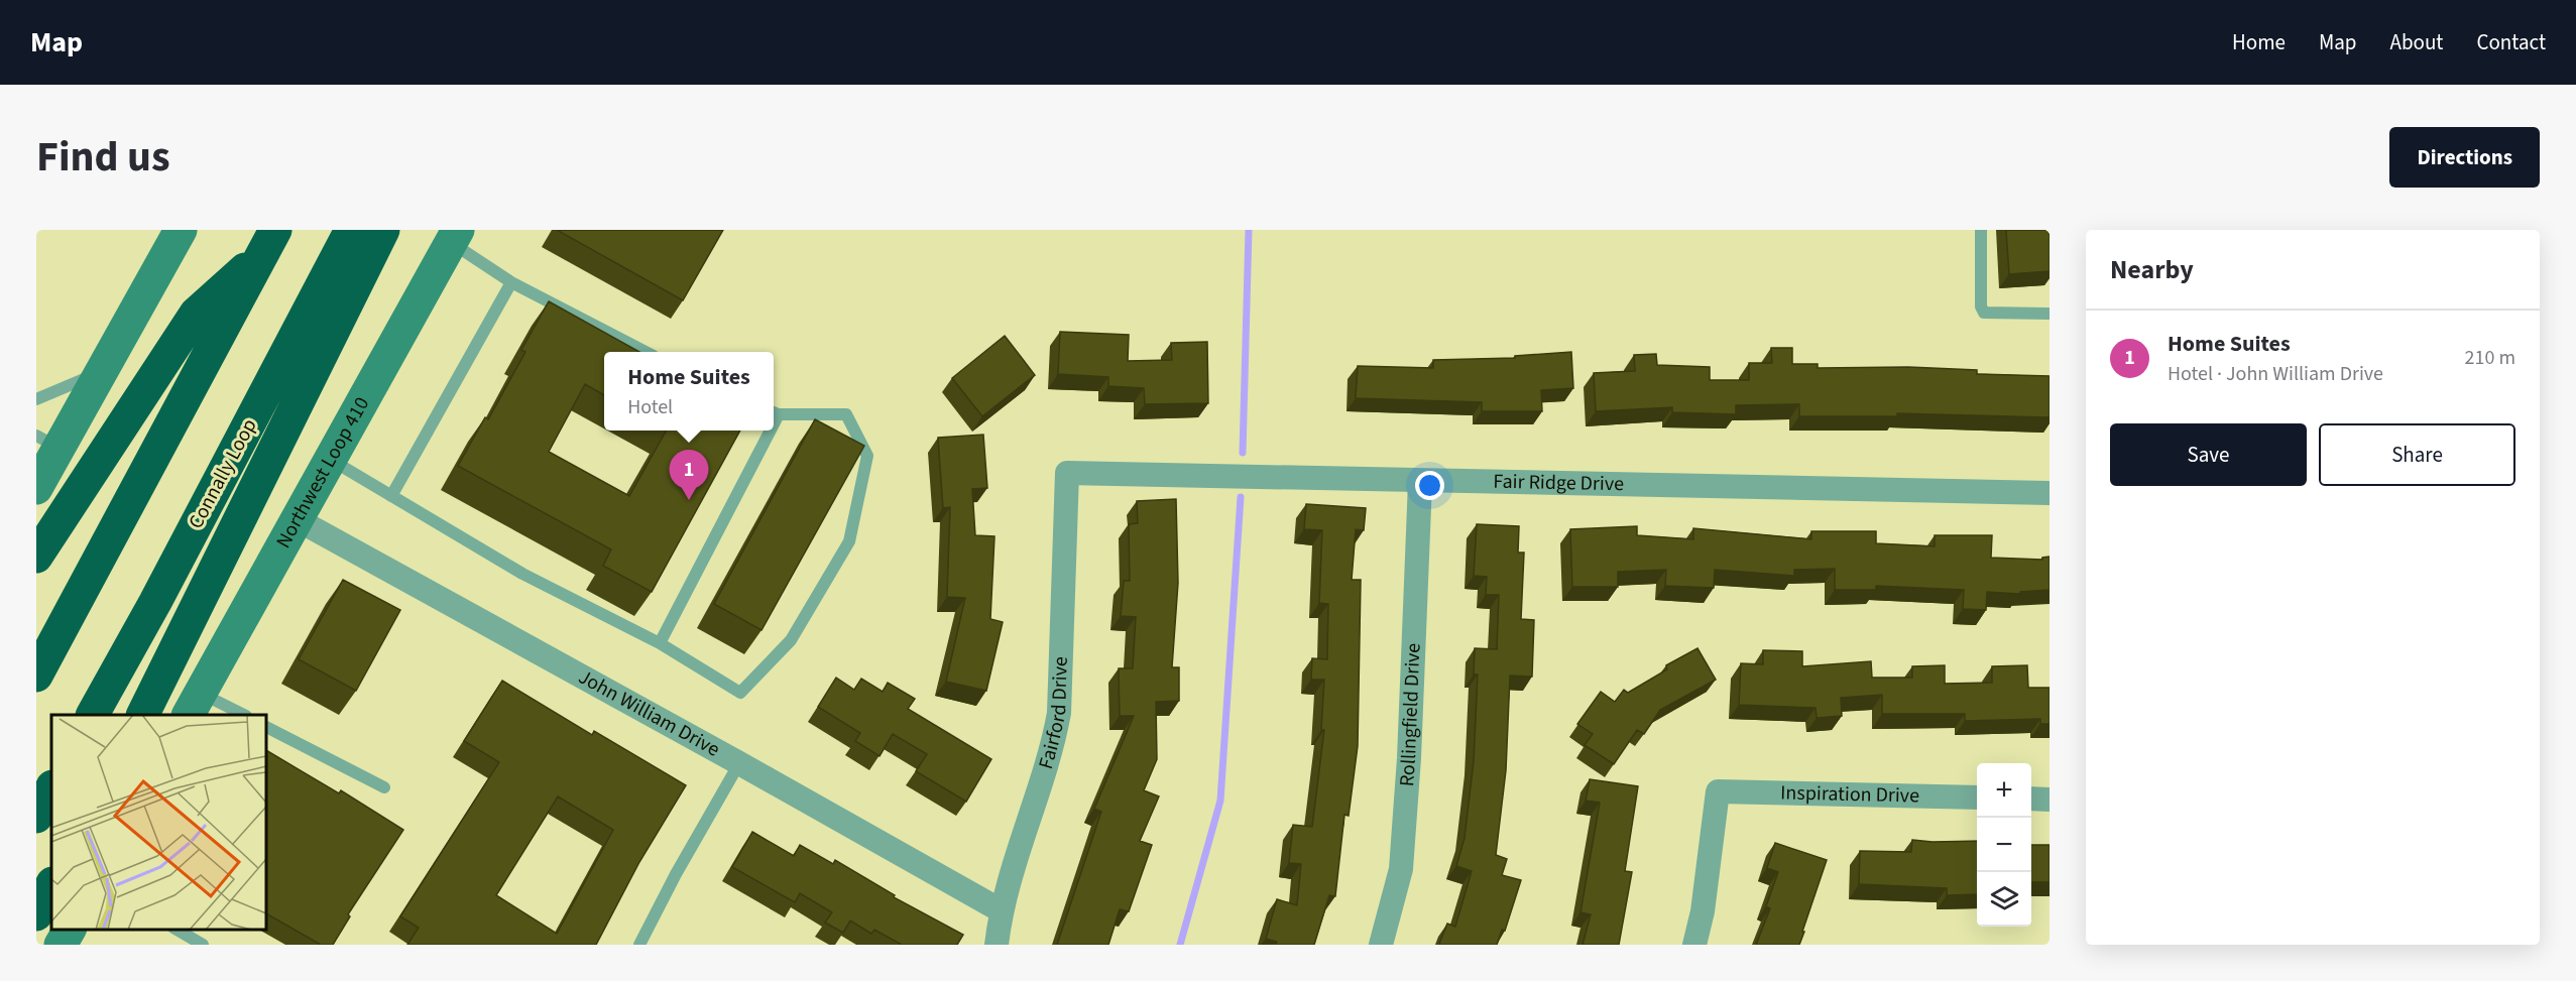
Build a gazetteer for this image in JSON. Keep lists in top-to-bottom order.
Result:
{
  "streets": {
    "highway": ["Connally Loop"],
    "main road": ["Northwest Loop 410"],
    "street": [
      "Fair Ridge Drive",
      "Fairford Drive",
      "John William Drive",
      "Rollingfield Drive",
      "Inspiration Drive"
    ]
  },
  "crossings": [
    ["Northwest Loop 410", "John William Drive"],
    ["Fair Ridge Drive", "Fairford Drive"],
    ["Fair Ridge Drive", "Rollingfield Drive"],
    ["Fairford Drive", "John William Drive"]
  ],
  "page": {
    "header": "Map",
    "nav": [
      "Home",
      "Map",
      "About",
      "Contact"
    ],
    "title": "Find us",
    "buttons": [
      "Directions",
      ["Save", "Share"]
    ],
    "heading": "Nearby",
    "list": [
      {
        "mark": "1",
        "name": "Home Suites",
        "note": "Hotel · John William Drive",
        "value": "210 m"
      }
    ],
    "popup": ["Home Suites", "Hotel"],
    "pins": "1",
    "map_buttons": ["+", "−"]
  }
}
